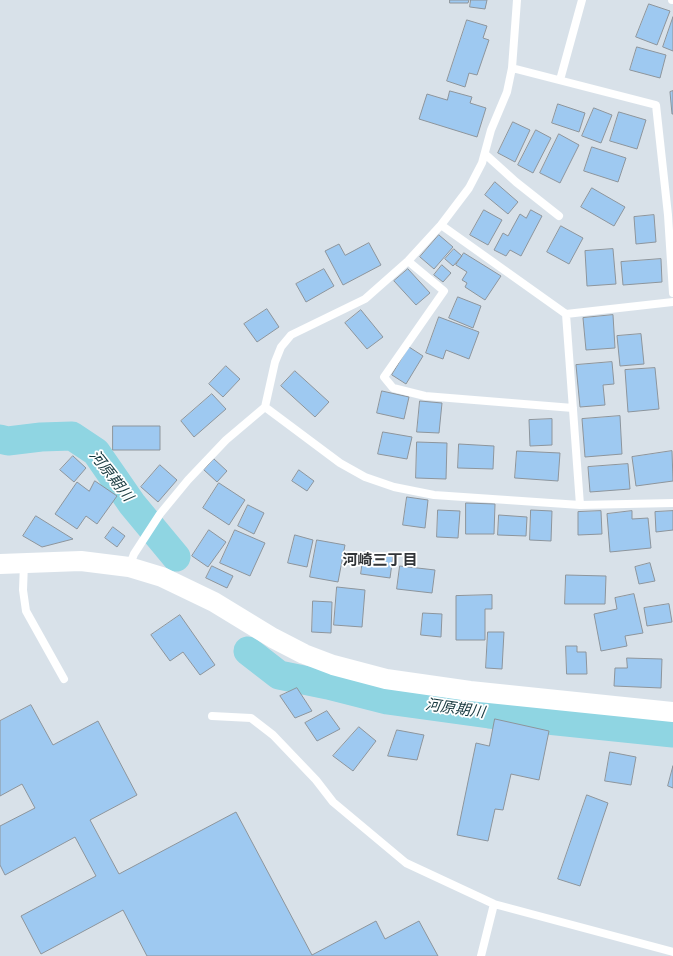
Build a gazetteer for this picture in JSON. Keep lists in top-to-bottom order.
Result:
{
  "districts": ["河崎三丁目"],
  "water": ["河原期川"]
}
